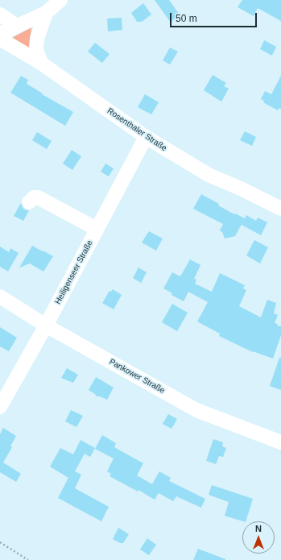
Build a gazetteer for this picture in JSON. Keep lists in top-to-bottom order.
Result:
{
  "streets": {
    "street": ["Rosenthaler Straße", "Heiligenseer Straße", "Pankower Straße"]
  },
  "crossings": [
    ["Rosenthaler Straße", "Heiligenseer Straße"],
    ["Heiligenseer Straße", "Pankower Straße"]
  ],
  "scale_bar": "50 m",
  "north": "top"
}
